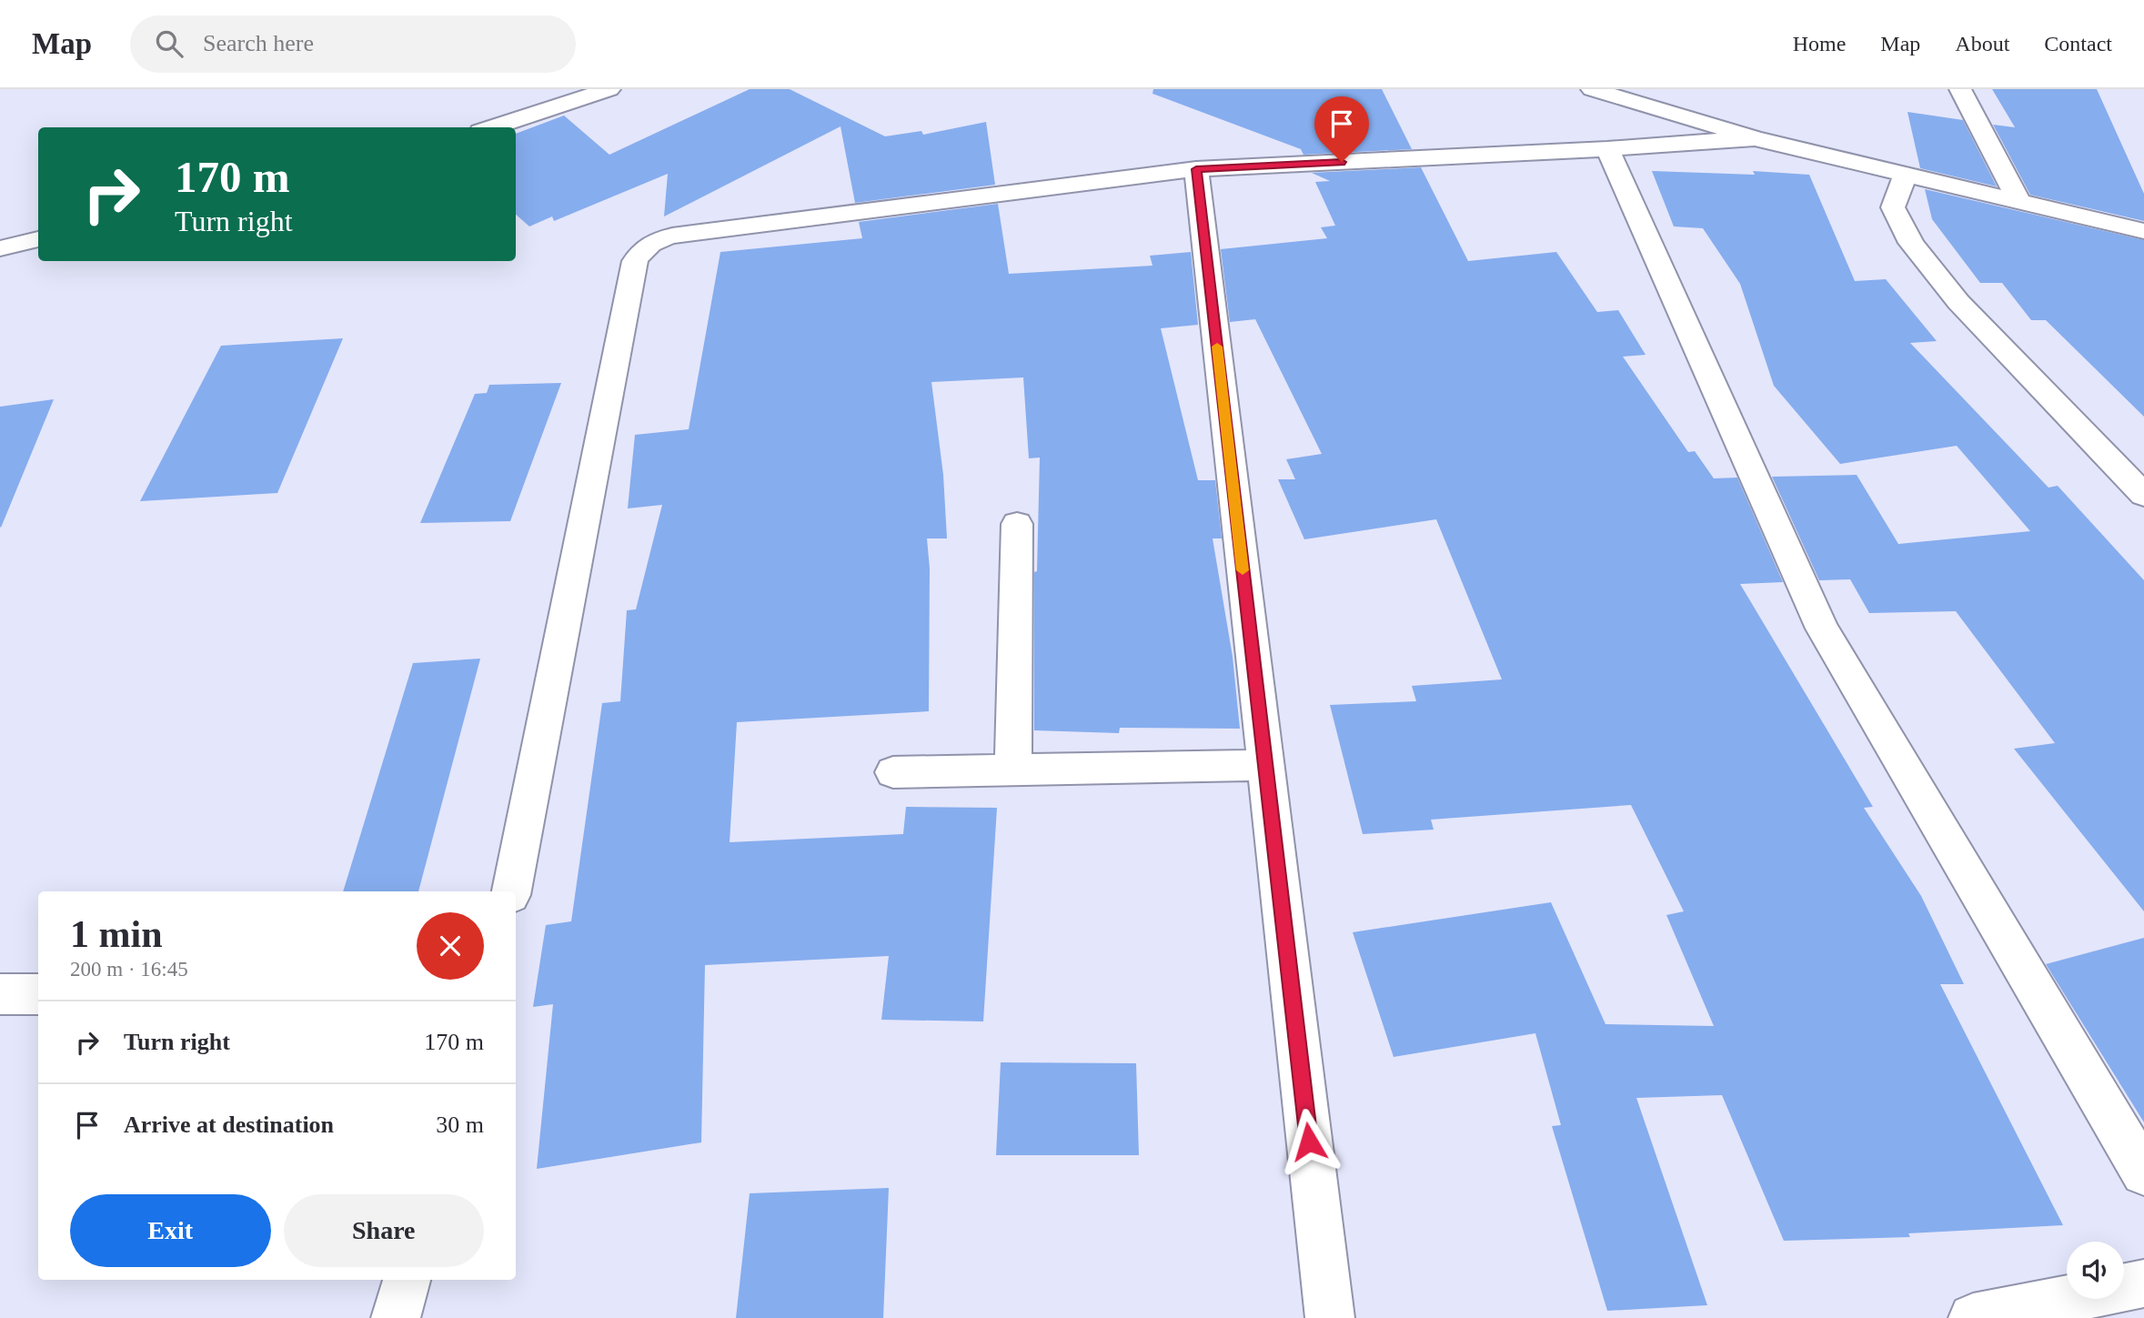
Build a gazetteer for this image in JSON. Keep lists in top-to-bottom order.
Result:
{
  "page": {
    "header": "Map",
    "search": "Search here",
    "nav": [
      "Home",
      "Map",
      "About",
      "Contact"
    ],
    "turn": ["170 m", "Turn right"],
    "heading": ["1 min", "200 m · 16:45"],
    "list": [
      {
        "name": "Turn right",
        "value": "170 m"
      },
      {
        "name": "Arrive at destination",
        "value": "30 m"
      }
    ],
    "buttons": ["Exit", "Share"]
  }
}
